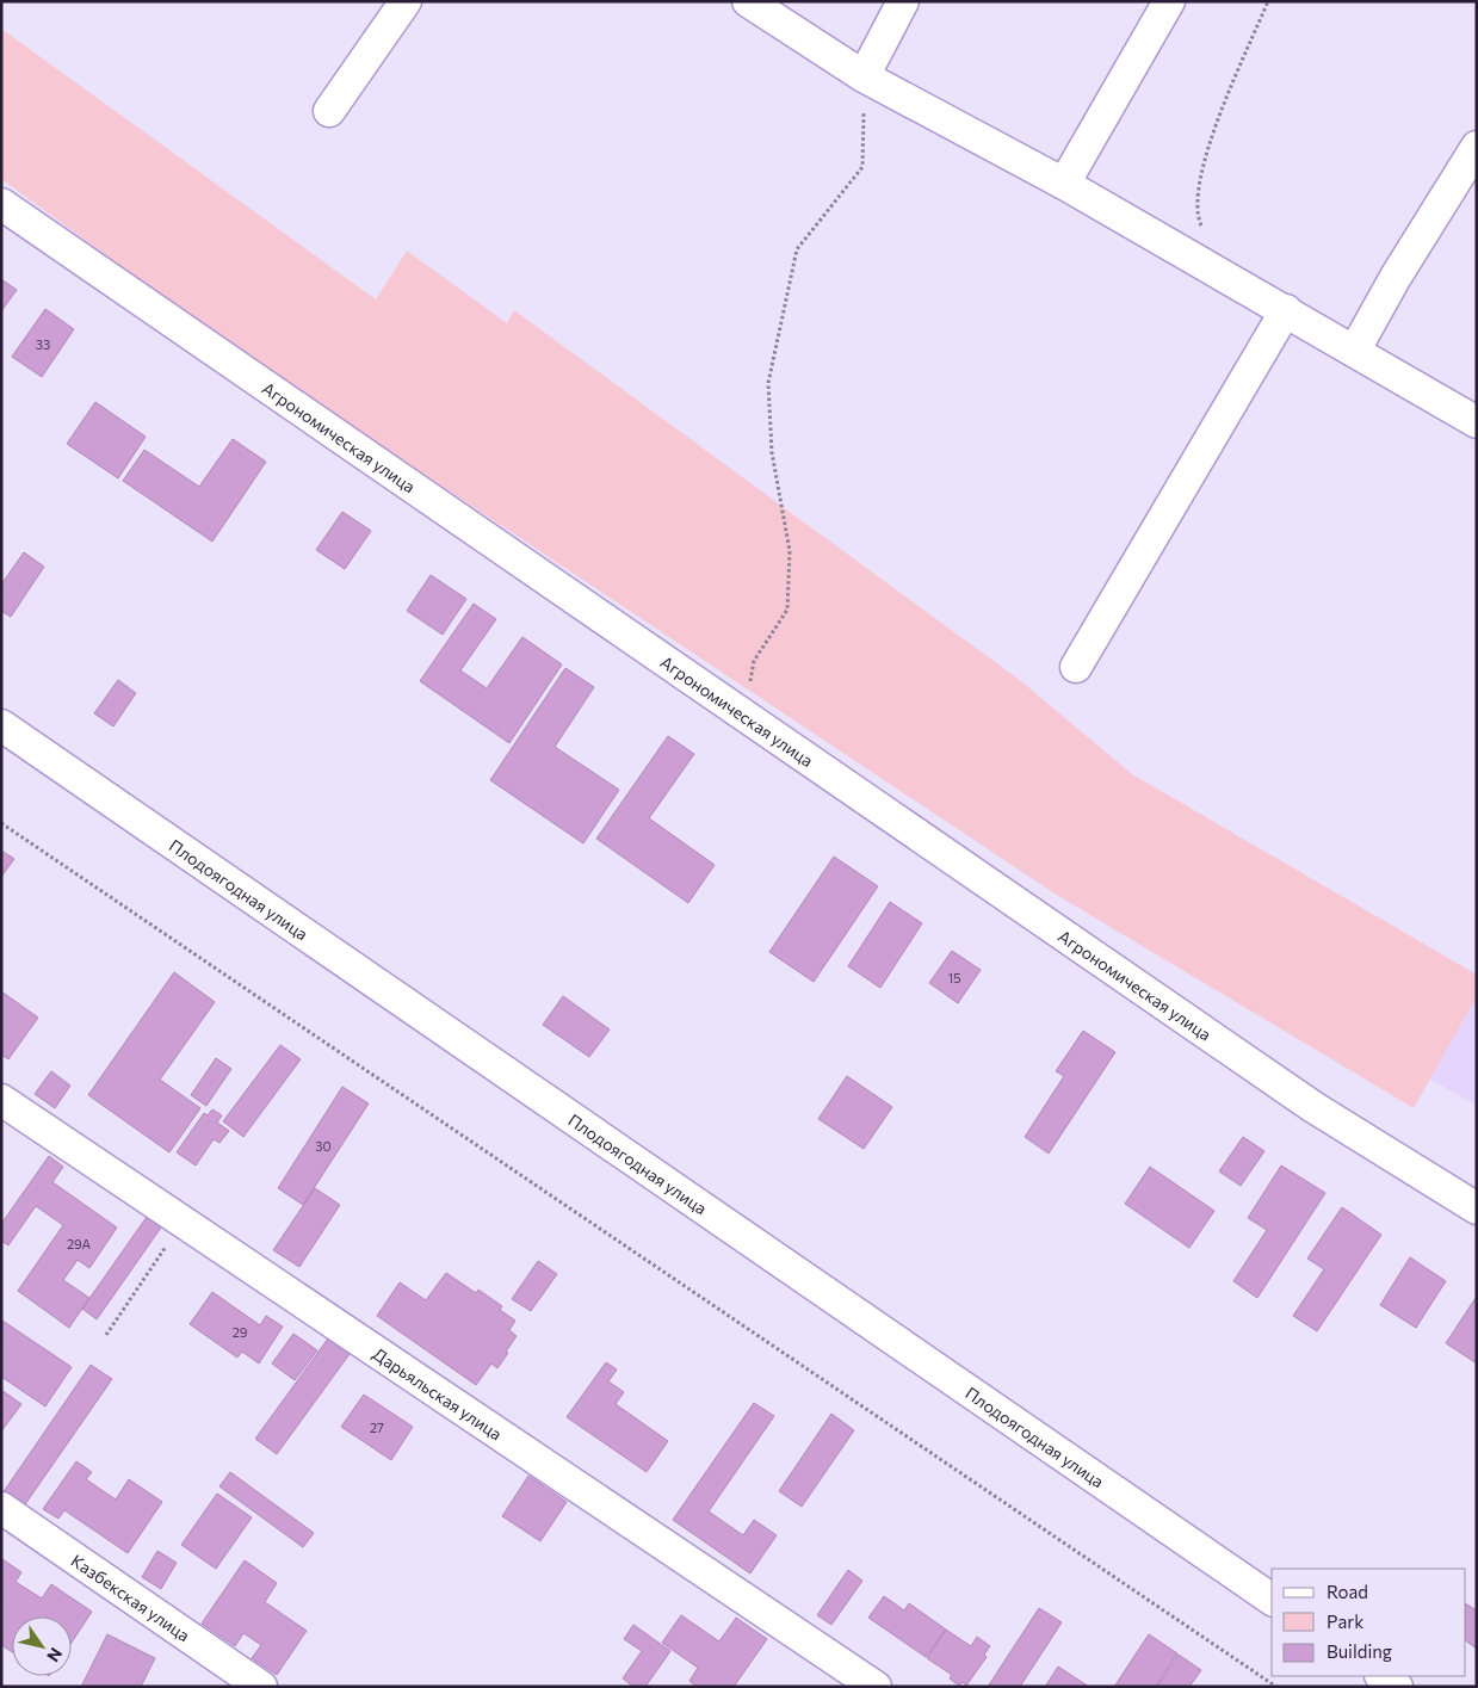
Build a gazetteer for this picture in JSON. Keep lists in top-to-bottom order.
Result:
{
  "streets": {
    "street": [
      "Агрономическая улица",
      "Плодоягодная улица",
      "Дарьяльская улица",
      "Казбекская улица"
    ]
  },
  "house_numbers": [
    "33",
    "15",
    "30",
    "29А",
    "29",
    "27"
  ],
  "legend": ["Road", "Park", "Building"],
  "north": "bottom right"
}
